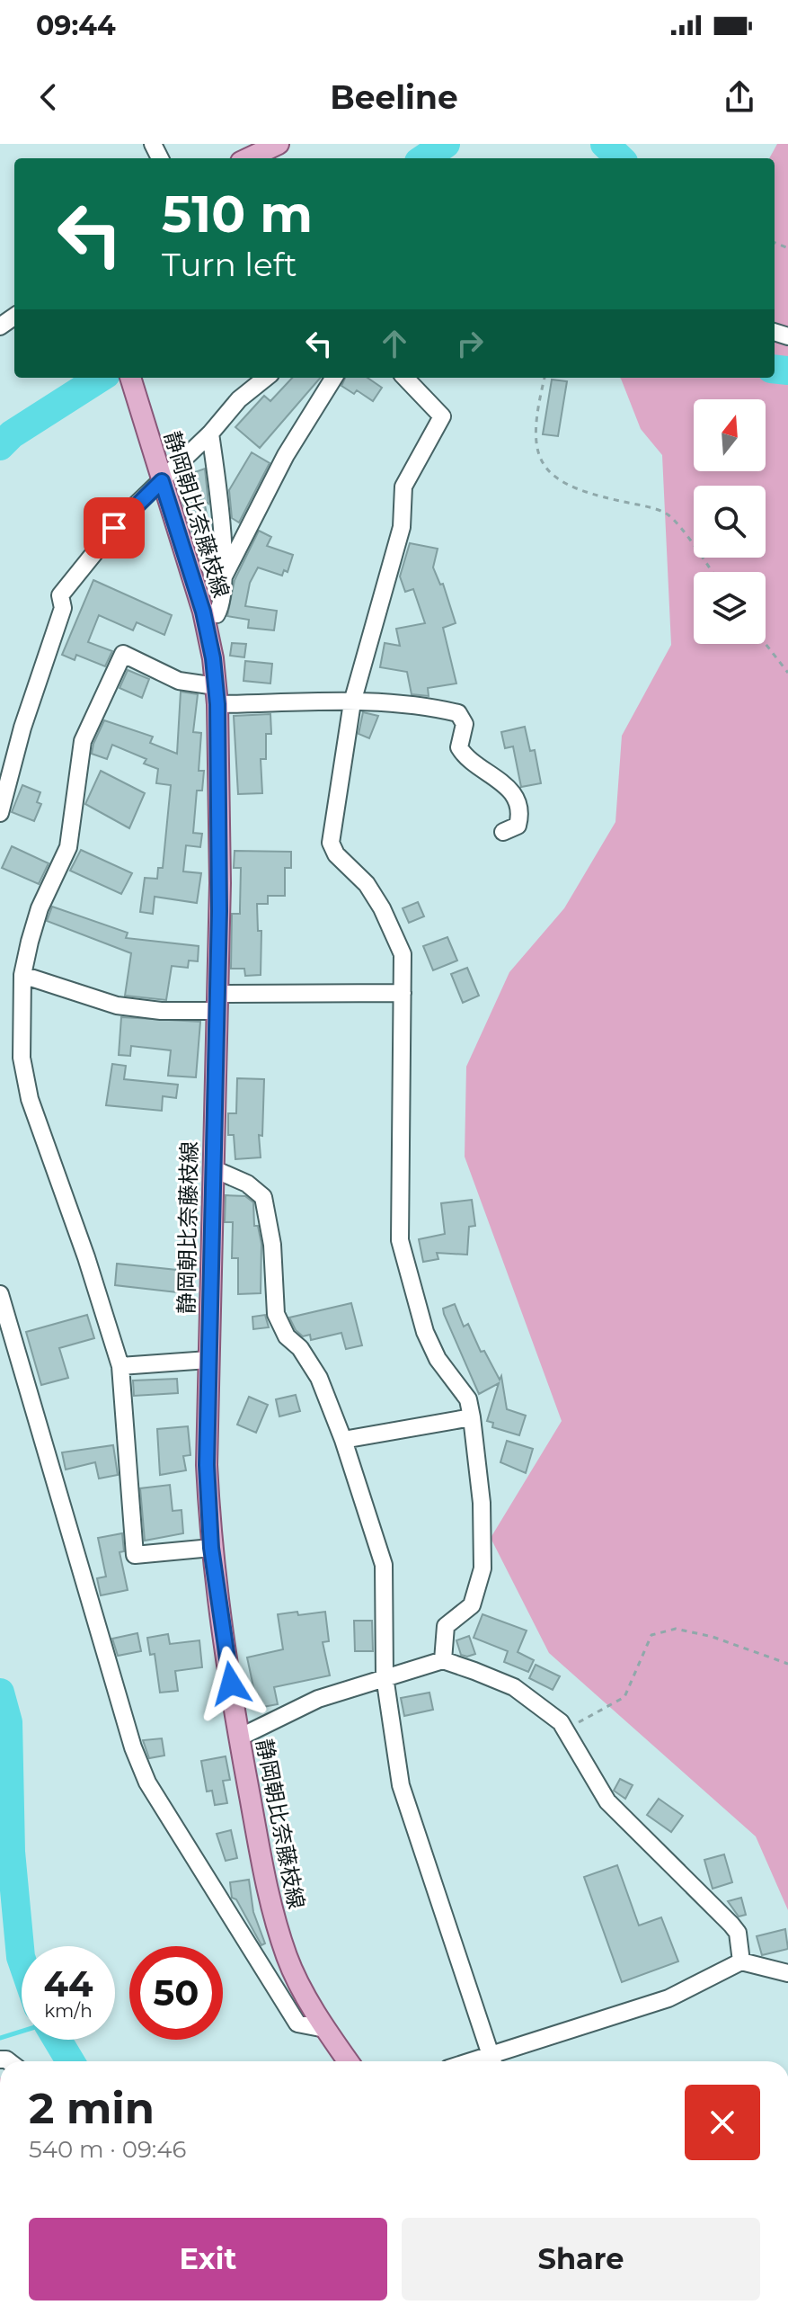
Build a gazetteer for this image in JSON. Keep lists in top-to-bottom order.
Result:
{
  "streets": {
    "main road": ["静岡朝比奈藤枝線"]
  },
  "north": "top",
  "page": {
    "status": "09:44",
    "header": "Beeline",
    "turn": ["510 m", "Turn left"],
    "speed": "44 km/h",
    "limit": "50",
    "heading": ["2 min", "540 m · 09:46"],
    "buttons": ["Exit", "Share"]
  }
}
